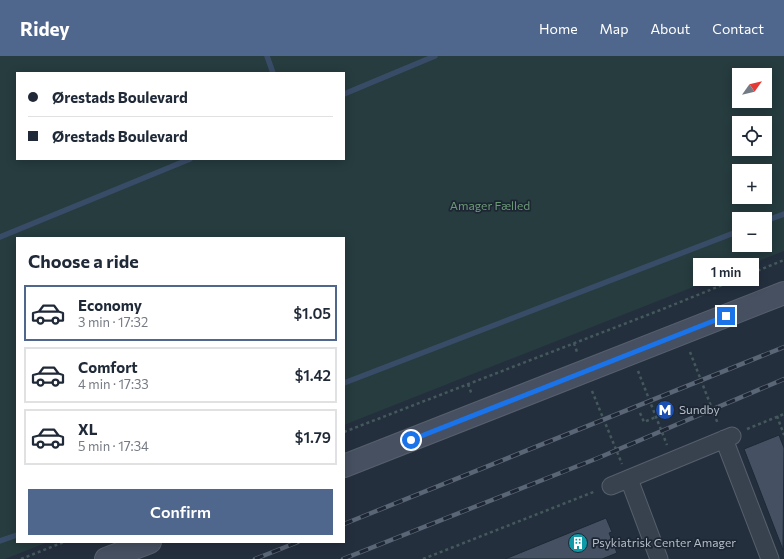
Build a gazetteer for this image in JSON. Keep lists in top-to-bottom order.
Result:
{
  "parks": ["Amager Fælled"],
  "places": {
    "metro station": ["Sundby"],
    "building": ["Psykiatrisk Center Amager"]
  },
  "north": "top right",
  "page": {
    "header": "Ridey",
    "nav": [
      "Home",
      "Map",
      "About",
      "Contact"
    ],
    "map_buttons": ["+", "−"],
    "banner": ["Ørestads Boulevard", "Ørestads Boulevard"],
    "heading": "Choose a ride",
    "bubble": "1 min",
    "list": [
      {
        "name": "Economy",
        "note": "3 min · 17:32",
        "value": "$1.05"
      },
      {
        "name": "Comfort",
        "note": "4 min · 17:33",
        "value": "$1.42"
      },
      {
        "name": "XL",
        "note": "5 min · 17:34",
        "value": "$1.79"
      }
    ],
    "buttons": "Confirm"
  }
}
